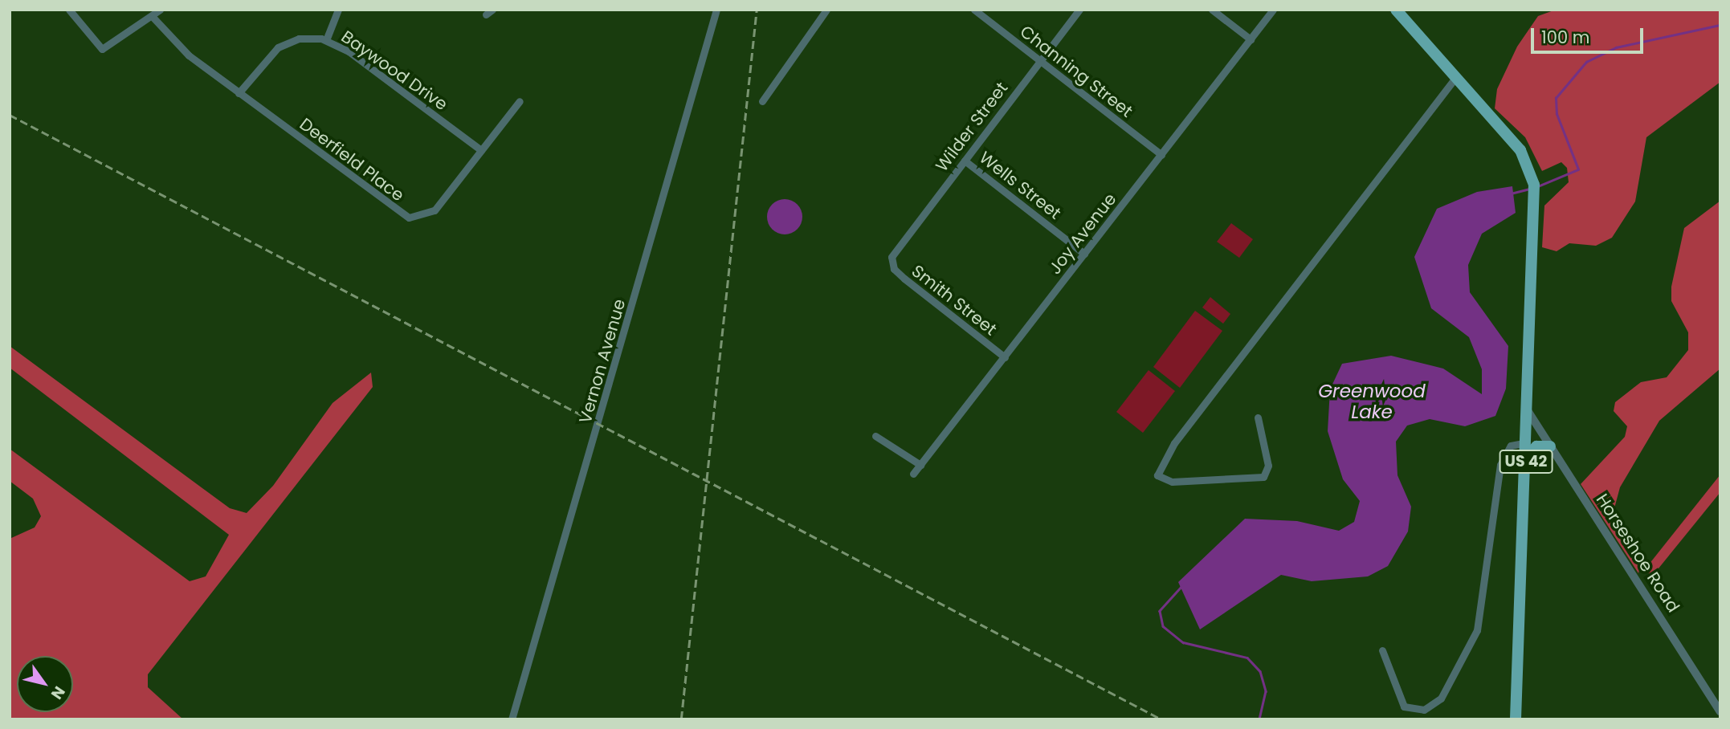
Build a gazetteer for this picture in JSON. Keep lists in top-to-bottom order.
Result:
{
  "streets": {
    "main road": ["US 42"],
    "street": [
      "Baywood Drive",
      "Channing Street",
      "Wilder Street",
      "Deerfield Place",
      "Wells Street",
      "Joy Avenue",
      "Smith Street",
      "Vernon Avenue",
      "Horseshoe Road"
    ]
  },
  "crossings": [
    ["Baywood Drive", "Deerfield Place"],
    ["Channing Street", "Wilder Street"],
    ["Channing Street", "Joy Avenue"],
    ["Wilder Street", "Wells Street"],
    ["Wilder Street", "Smith Street"],
    ["Wells Street", "Joy Avenue"],
    ["Joy Avenue", "Smith Street"],
    ["US 42", "Horseshoe Road"]
  ],
  "water": ["Greenwood Lake"],
  "scale_bar": "100 m",
  "north": "bottom right"
}
